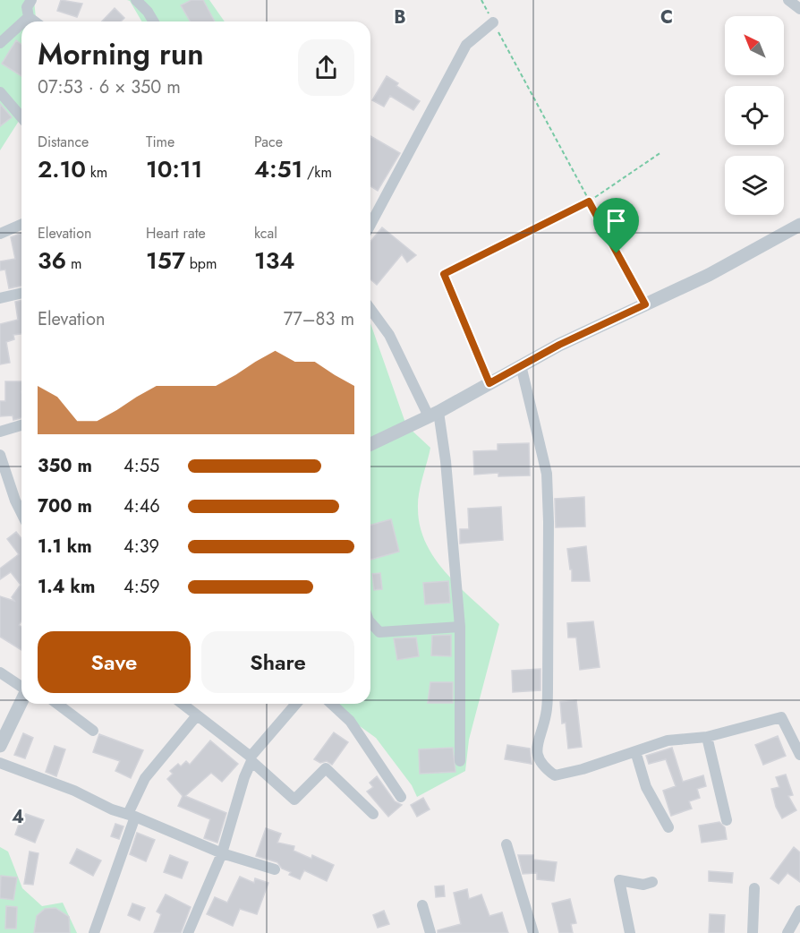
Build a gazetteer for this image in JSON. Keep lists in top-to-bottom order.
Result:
{
  "north": "top left",
  "page": {
    "heading": ["Morning run", "07:53 · 6 × 350 m"],
    "stats": [
      ["Distance", "2.10 km"],
      ["Time", "10:11"],
      ["Pace", "4:51 /km"],
      ["Elevation", "36 m"],
      ["Heart rate", "157 bpm"],
      ["kcal", "134"]
    ],
    "chart": ["Elevation", "77–83 m"],
    "list": [
      {
        "name": "350 m",
        "note": "4:55"
      },
      {
        "name": "700 m",
        "note": "4:46"
      },
      {
        "name": "1.1 km",
        "note": "4:39"
      },
      {
        "name": "1.4 km",
        "note": "4:59"
      }
    ],
    "buttons": ["Save", "Share"]
  },
  "grid": {
    "columns": ["B", "C"],
    "rows": ["4"]
  }
}
